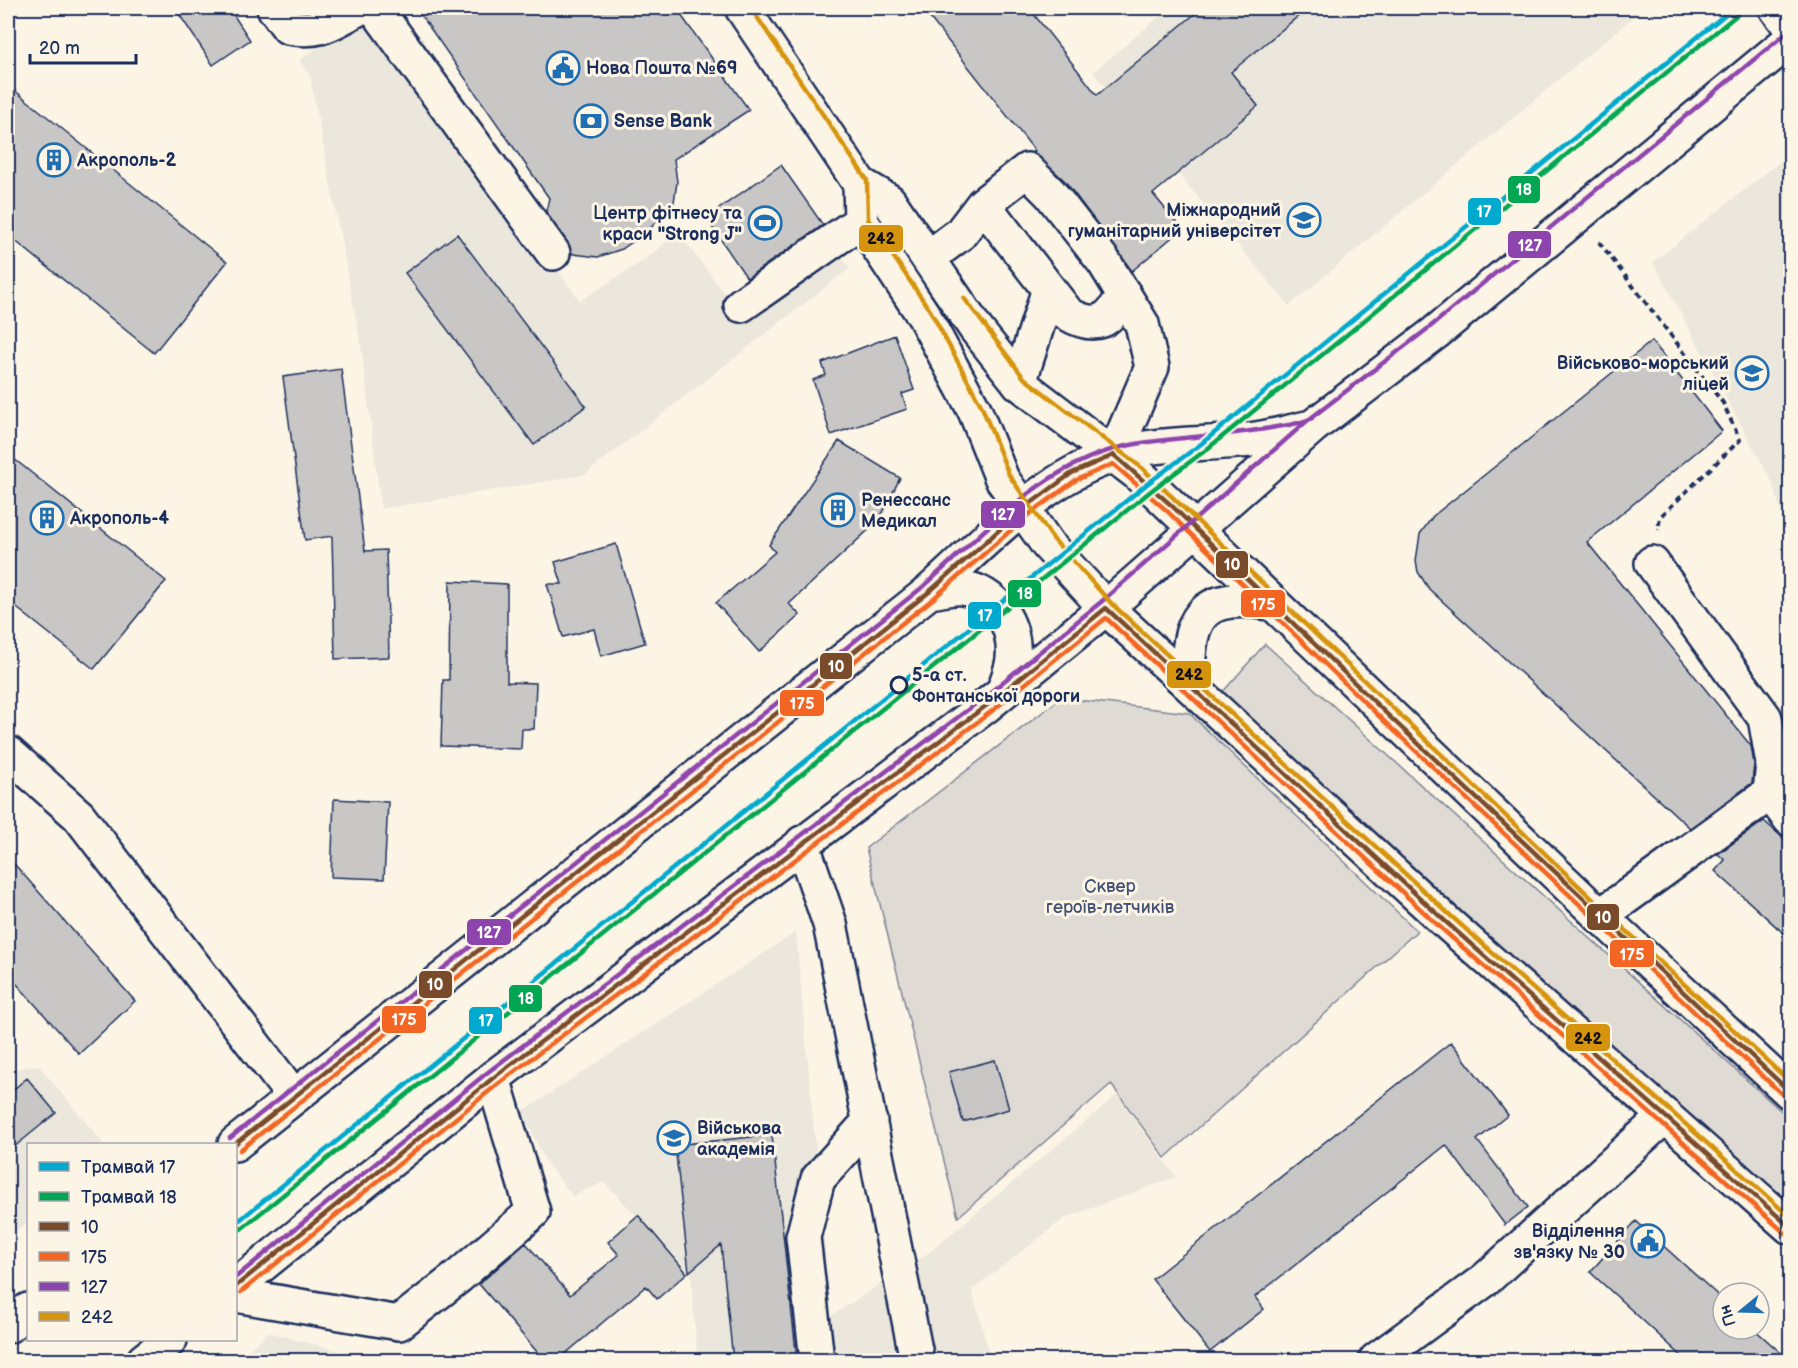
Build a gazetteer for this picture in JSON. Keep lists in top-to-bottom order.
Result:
{
  "parks": ["Сквер героїв-летчиків"],
  "places": {
    "public building": ["Нова Пошта №69", "Відділення зв'язку № 30"],
    "bank": ["Sense Bank"],
    "building": ["Акрополь-2", "Ренессанс Медикал", "Акрополь-4"],
    "school or university": ["Міжнародний гуманітарний універсітет", "Військово-морський ліцей", "Військова академія"],
    "sports": ["Центр фітнесу та краси \"Strong J\""],
    "other": ["5-а ст. Фонтанської дороги"]
  },
  "lines": [
    "tram line 17",
    "transit line 242",
    "tram line 18",
    "transit line 127",
    "transit line 10",
    "transit line 175"
  ],
  "legend": [
    "Трамвай 17",
    "Трамвай 18",
    "10",
    "175",
    "127",
    "242"
  ],
  "scale_bar": "20 m",
  "north": "left"
}
